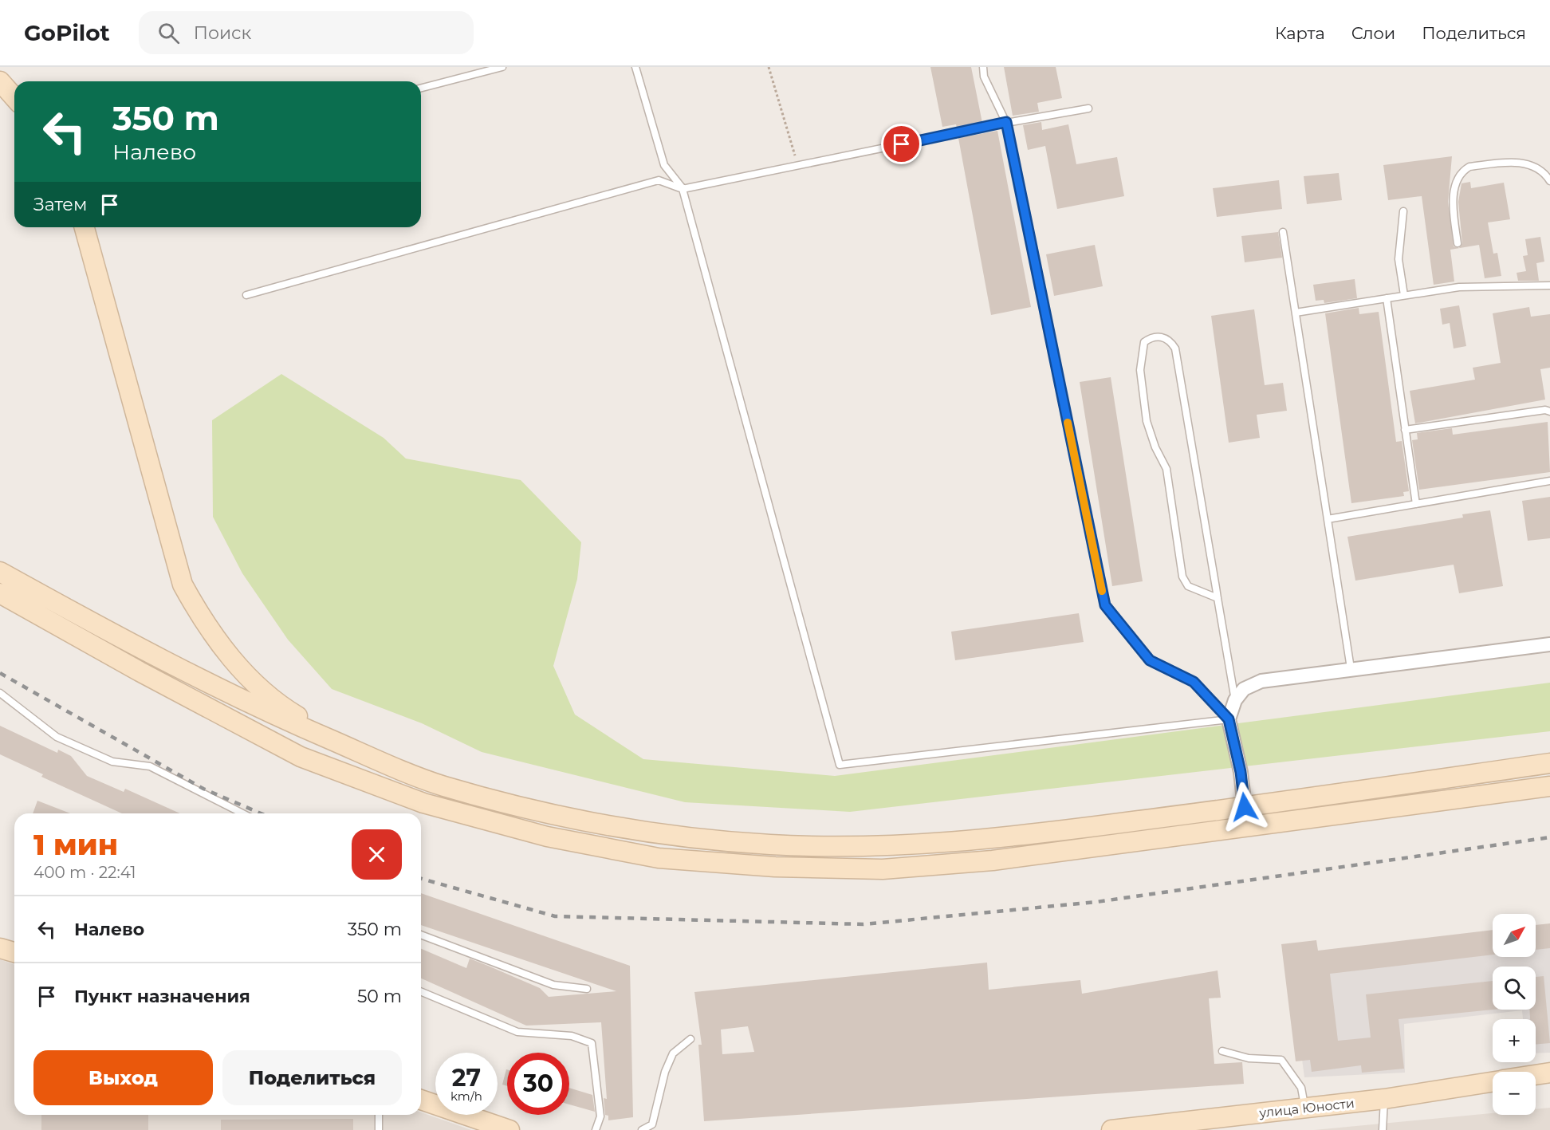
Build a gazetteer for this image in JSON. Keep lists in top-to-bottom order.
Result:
{
  "streets": {
    "main road": ["улица Юности"]
  },
  "north": "top right",
  "page": {
    "header": "GoPilot",
    "search": "Поиск",
    "nav": ["Карта", "Слои", "Поделиться"],
    "turn": ["350 m", "Налево"],
    "then": "Затем",
    "heading": ["1 мин", "400 m · 22:41"],
    "list": [
      {
        "name": "Налево",
        "value": "350 m"
      },
      {
        "name": "Пункт назначения",
        "value": "50 m"
      }
    ],
    "map_buttons": ["+", "−"],
    "buttons": ["Выход", "Поделиться"],
    "speed": "27 km/h",
    "limit": "30"
  }
}
